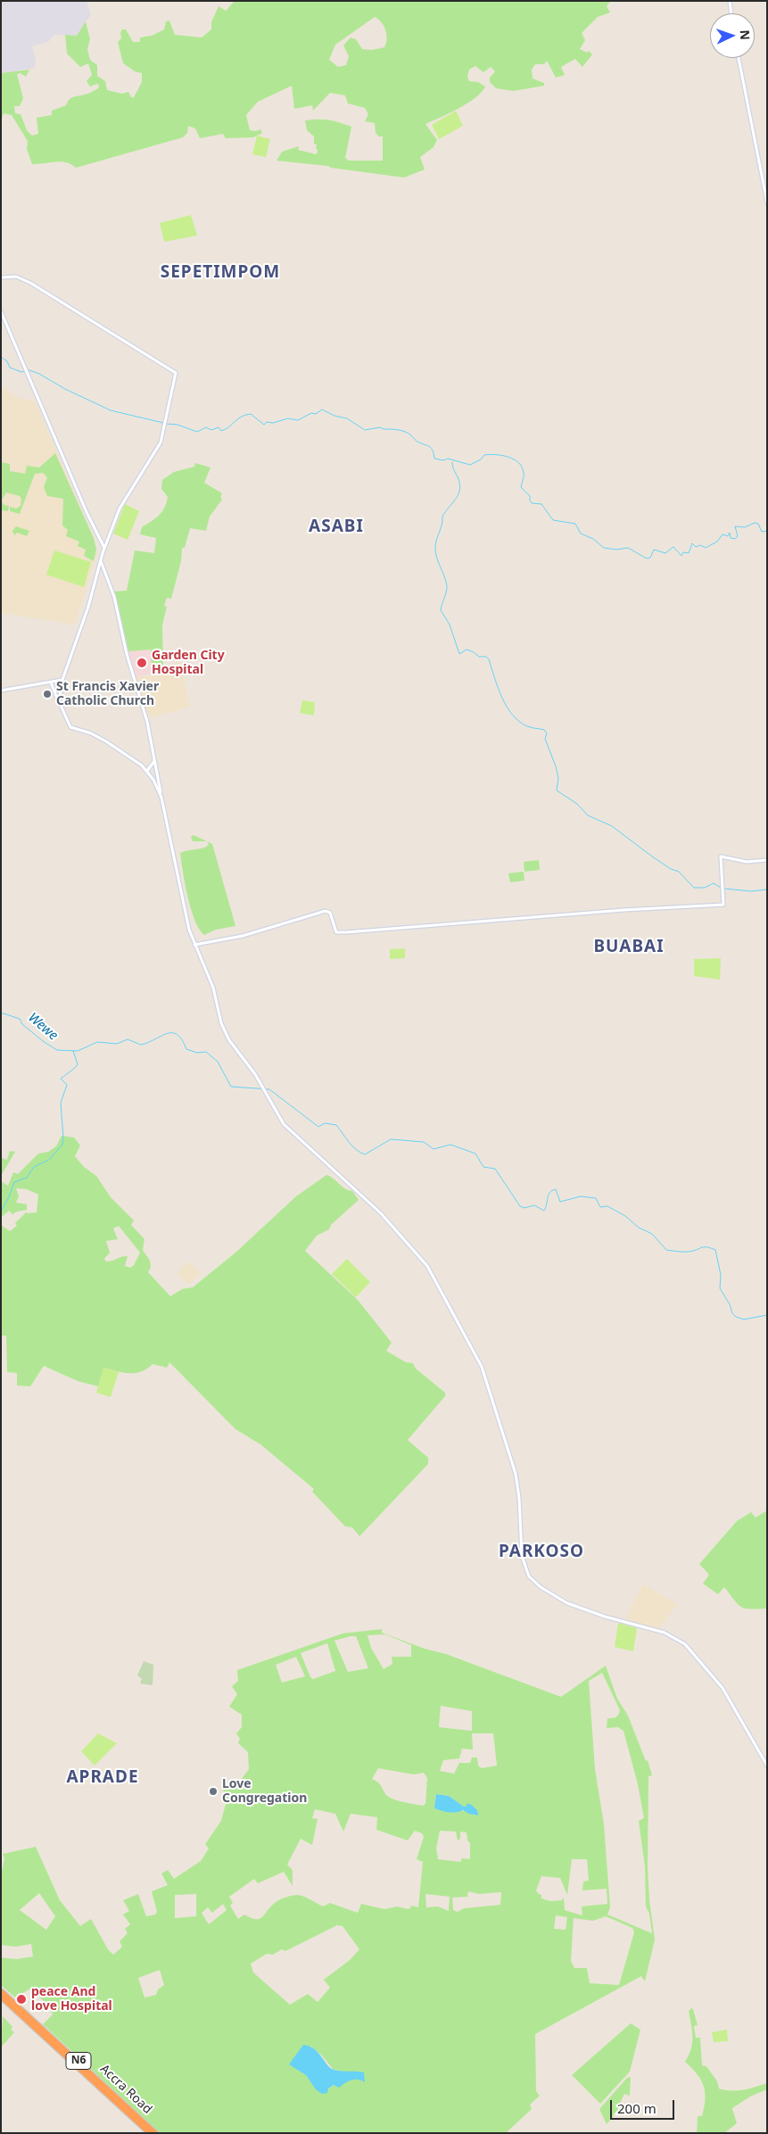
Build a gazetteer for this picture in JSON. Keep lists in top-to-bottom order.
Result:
{
  "streets": {
    "highway": ["N6", "Accra Road"]
  },
  "districts": [
    "SEPETIMPOM",
    "ASABI",
    "BUABAI",
    "PARKOSO",
    "APRADE"
  ],
  "water": ["Wewe"],
  "places": [
    "Garden City Hospital",
    "St Francis Xavier Catholic Church",
    "Love Congregation",
    "peace And love Hospital"
  ],
  "scale_bar": "200 m",
  "north": "right"
}
